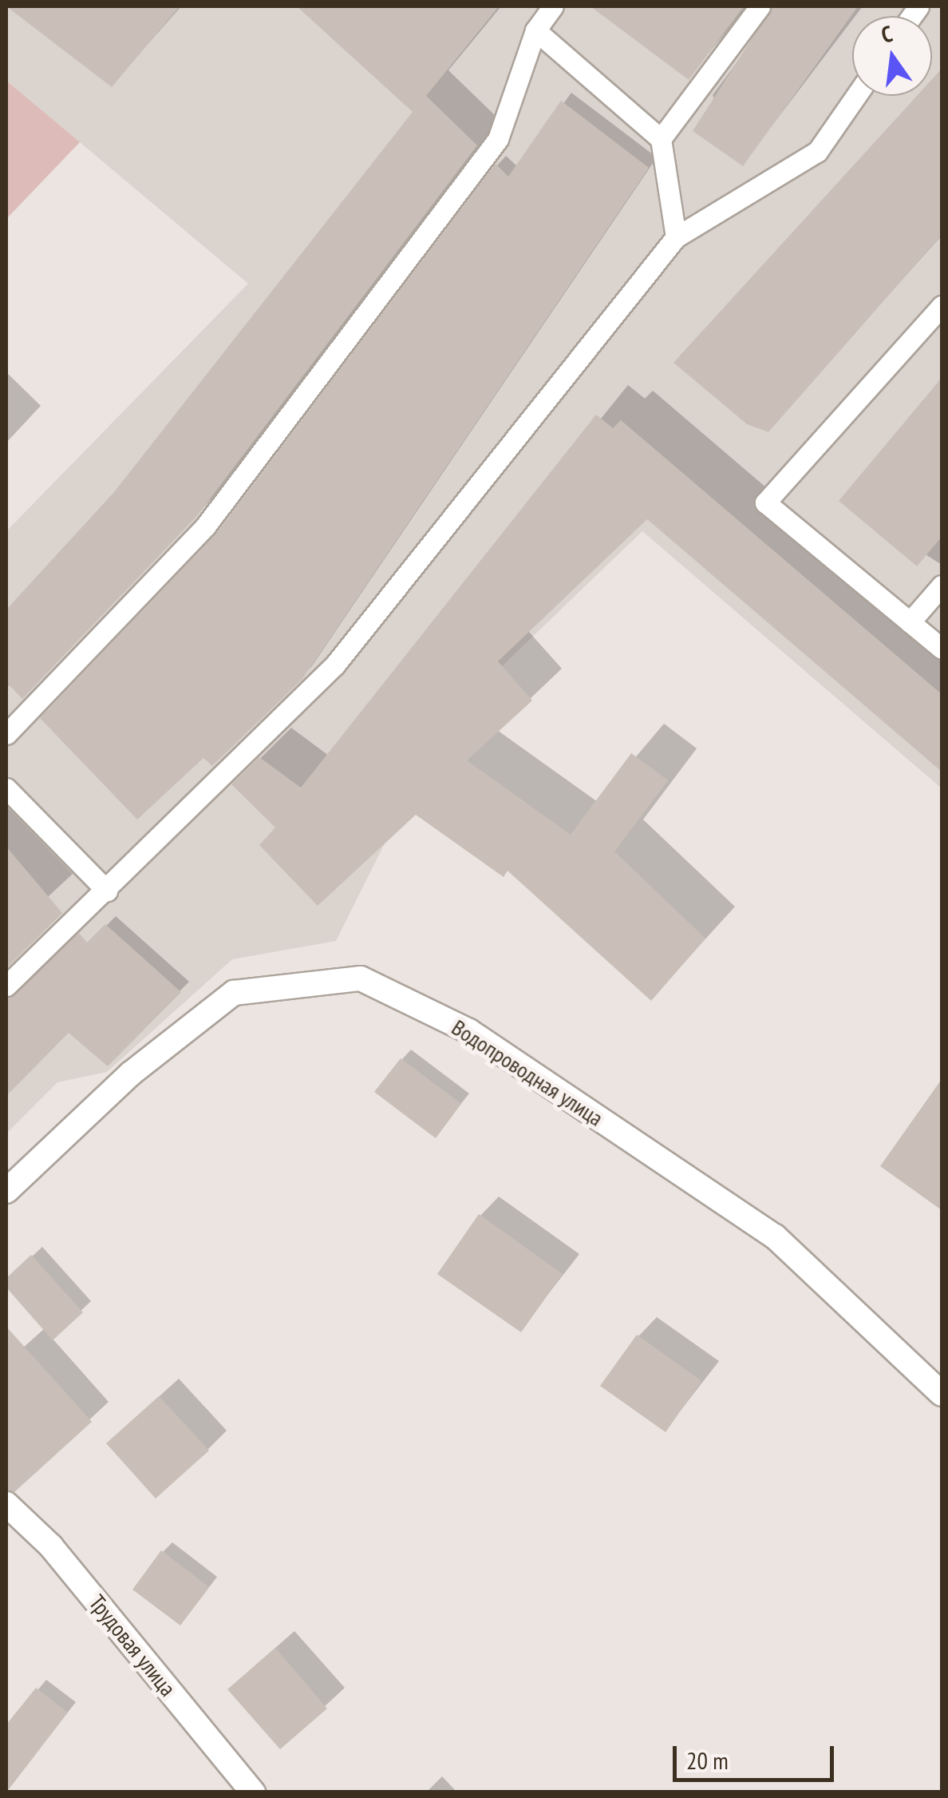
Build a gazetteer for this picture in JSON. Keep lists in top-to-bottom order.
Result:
{
  "streets": {
    "street": ["Водопроводная улица", "Трудовая улица"]
  },
  "scale_bar": "20 m",
  "north": "top"
}
